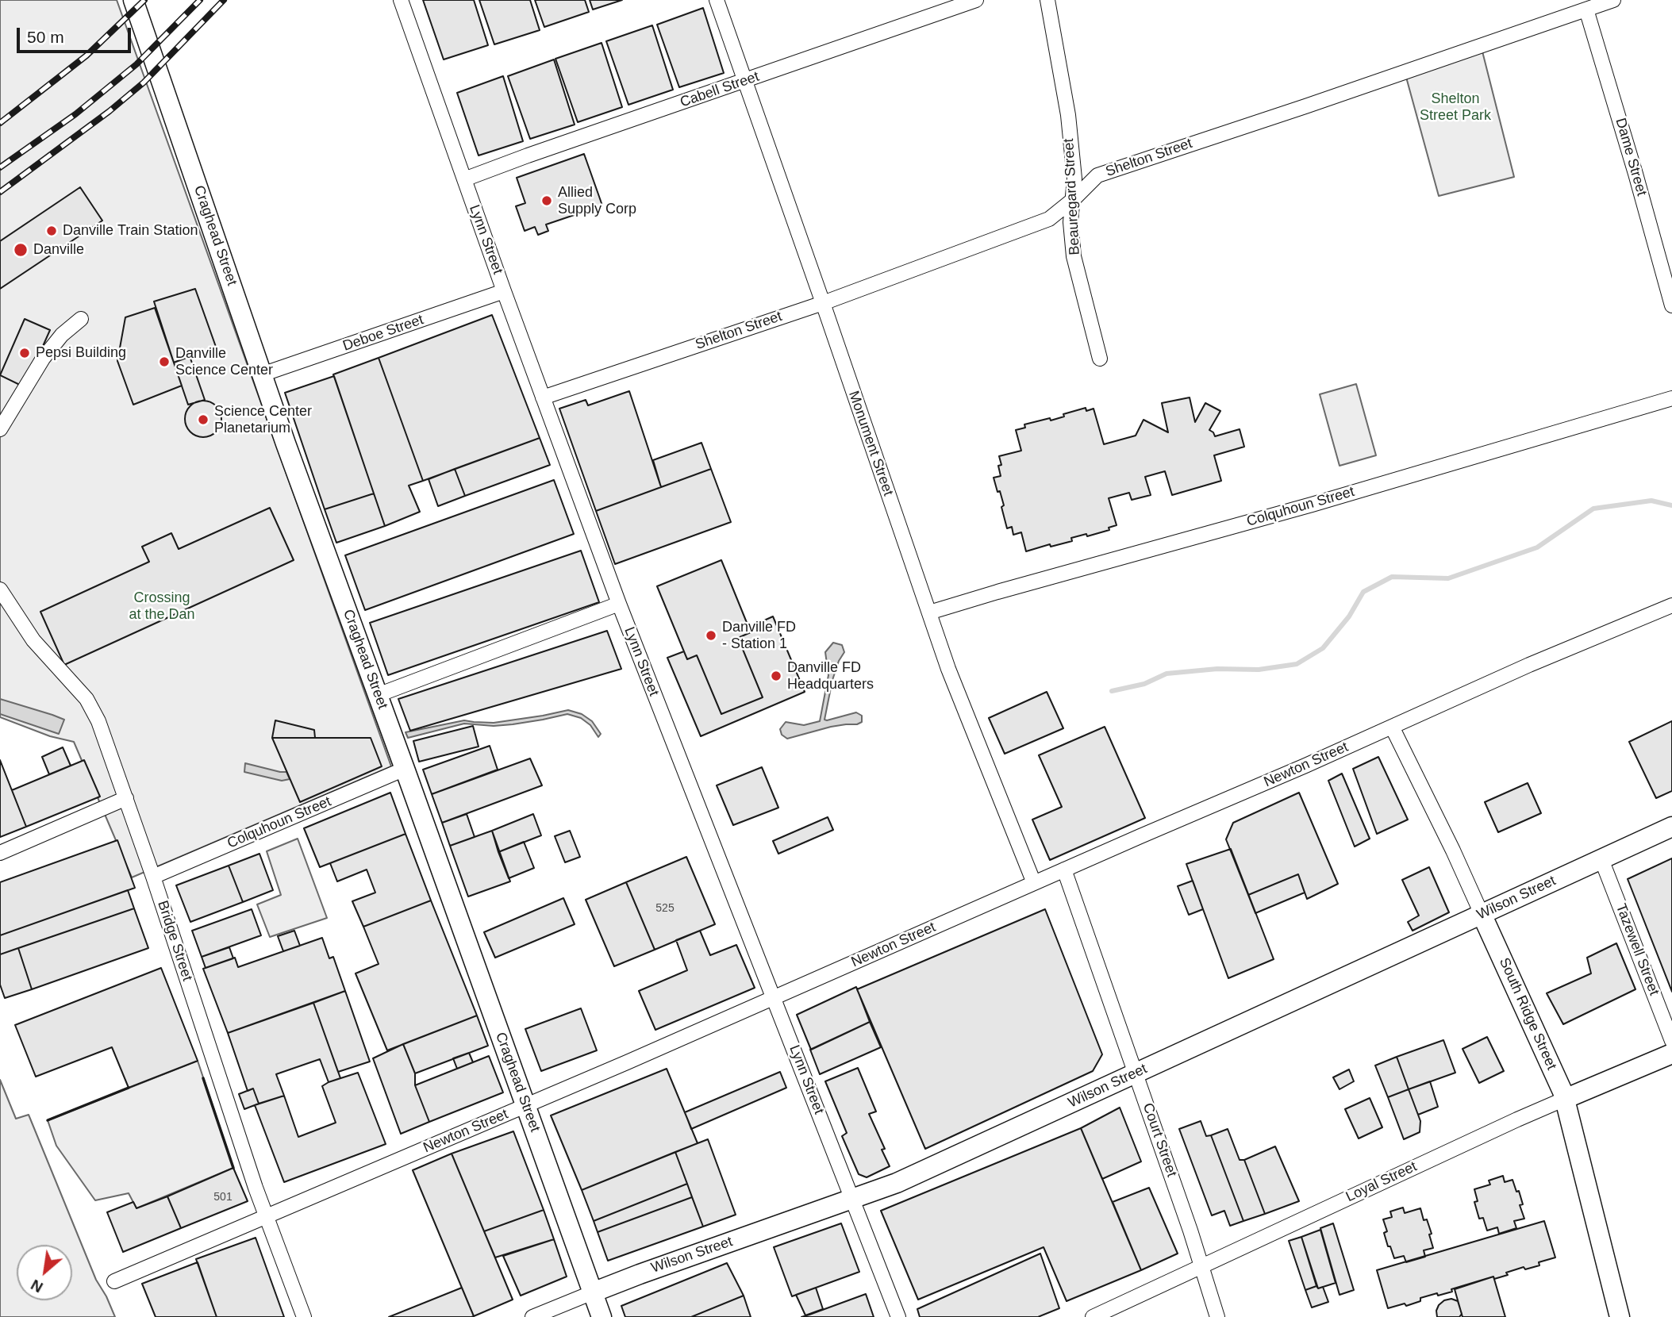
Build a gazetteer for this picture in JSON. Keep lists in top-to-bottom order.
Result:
{
  "streets": {
    "street": [
      "Cabell Street",
      "Dame Street",
      "Shelton Street",
      "Beauregard Street",
      "Craghead Street",
      "Lynn Street",
      "Deboe Street",
      "Monument Street",
      "Colquhoun Street",
      "Newton Street",
      "Wilson Street",
      "Bridge Street",
      "Tazewell Street",
      "South Ridge Street",
      "Court Street",
      "Loyal Street"
    ]
  },
  "crossings": [
    ["Cabell Street", "Lynn Street"],
    ["Cabell Street", "Monument Street"],
    ["Dame Street", "Shelton Street"],
    ["Shelton Street", "Beauregard Street"],
    ["Shelton Street", "Lynn Street"],
    ["Shelton Street", "Monument Street"],
    ["Craghead Street", "Deboe Street"],
    ["Craghead Street", "Colquhoun Street"],
    ["Craghead Street", "Newton Street"],
    ["Craghead Street", "Wilson Street"],
    ["Lynn Street", "Deboe Street"],
    ["Lynn Street", "Newton Street"],
    ["Lynn Street", "Wilson Street"],
    ["Monument Street", "Colquhoun Street"],
    ["Monument Street", "Newton Street"],
    ["Colquhoun Street", "Bridge Street"],
    ["Newton Street", "Bridge Street"],
    ["Newton Street", "South Ridge Street"],
    ["Newton Street", "Court Street"],
    ["Wilson Street", "Tazewell Street"],
    ["Wilson Street", "South Ridge Street"],
    ["Wilson Street", "Court Street"],
    ["South Ridge Street", "Loyal Street"],
    ["Court Street", "Loyal Street"]
  ],
  "parks": ["Shelton Street Park", "Crossing at the Dan"],
  "places": [
    "Allied Supply Corp",
    "Danville Train Station",
    "Danville",
    "Pepsi Building",
    "Danville Science Center",
    "Science Center Planetarium",
    "Danville FD - Station 1",
    "Danville FD Headquarters"
  ],
  "house_numbers": ["525", "501"],
  "scale_bar": "50 m",
  "north": "bottom left"
}
